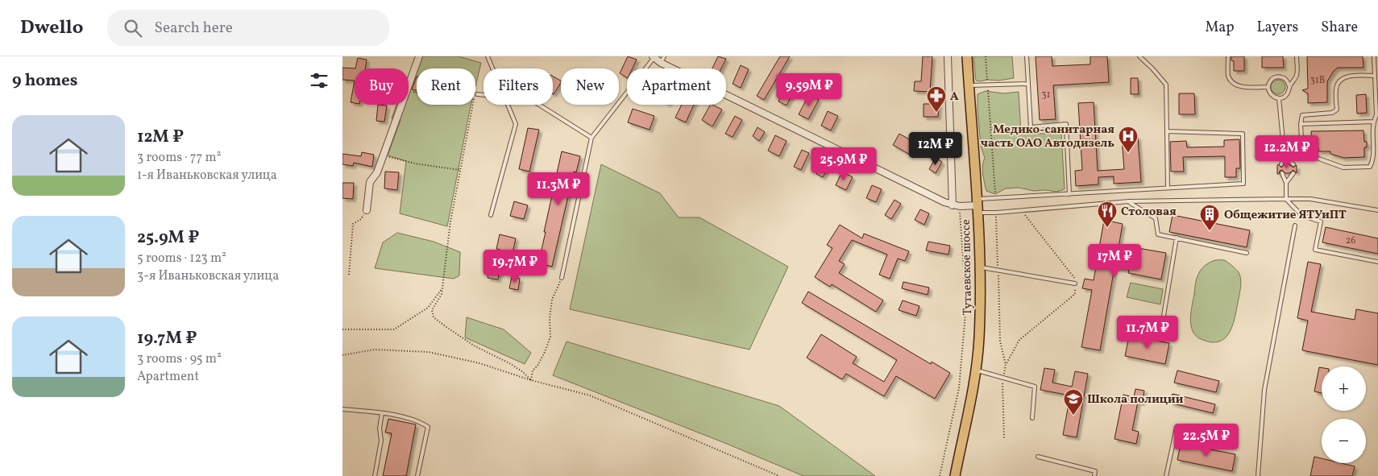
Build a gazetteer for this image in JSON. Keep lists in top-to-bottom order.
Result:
{
  "streets": {
    "main road": ["Тутаевское шоссе"]
  },
  "places": {
    "pharmacy": ["А"],
    "hospital": ["Медико-санитарная часть ОАО Автодизель"],
    "restaurant": ["Столовая"],
    "building": ["Общежитие ЯТУиПТ"],
    "school or university": ["Школа полиции"]
  },
  "house_numbers": ["31В", "31", "26"],
  "page": {
    "header": "Dwello",
    "search": "Search here",
    "nav": ["Map", "Layers", "Share"],
    "heading": "9 homes",
    "chip": [
      "Buy",
      "Rent",
      "Filters",
      "New",
      "Apartment"
    ],
    "price": [
      "9.59M ₽",
      "12M ₽",
      "12.2M ₽",
      "25.9M ₽",
      "11.3M ₽",
      "17M ₽",
      "19.7M ₽",
      "11.7M ₽",
      "22.5M ₽"
    ],
    "list": [
      {
        "name": "12M ₽",
        "note": "3 rooms · 77 m² · 1-я Иваньковская улица"
      },
      {
        "name": "25.9M ₽",
        "note": "5 rooms · 123 m² · 3-я Иваньковская улица"
      },
      {
        "name": "19.7M ₽",
        "note": "3 rooms · 95 m² · Apartment"
      }
    ],
    "map_buttons": ["+", "−"]
  }
}
